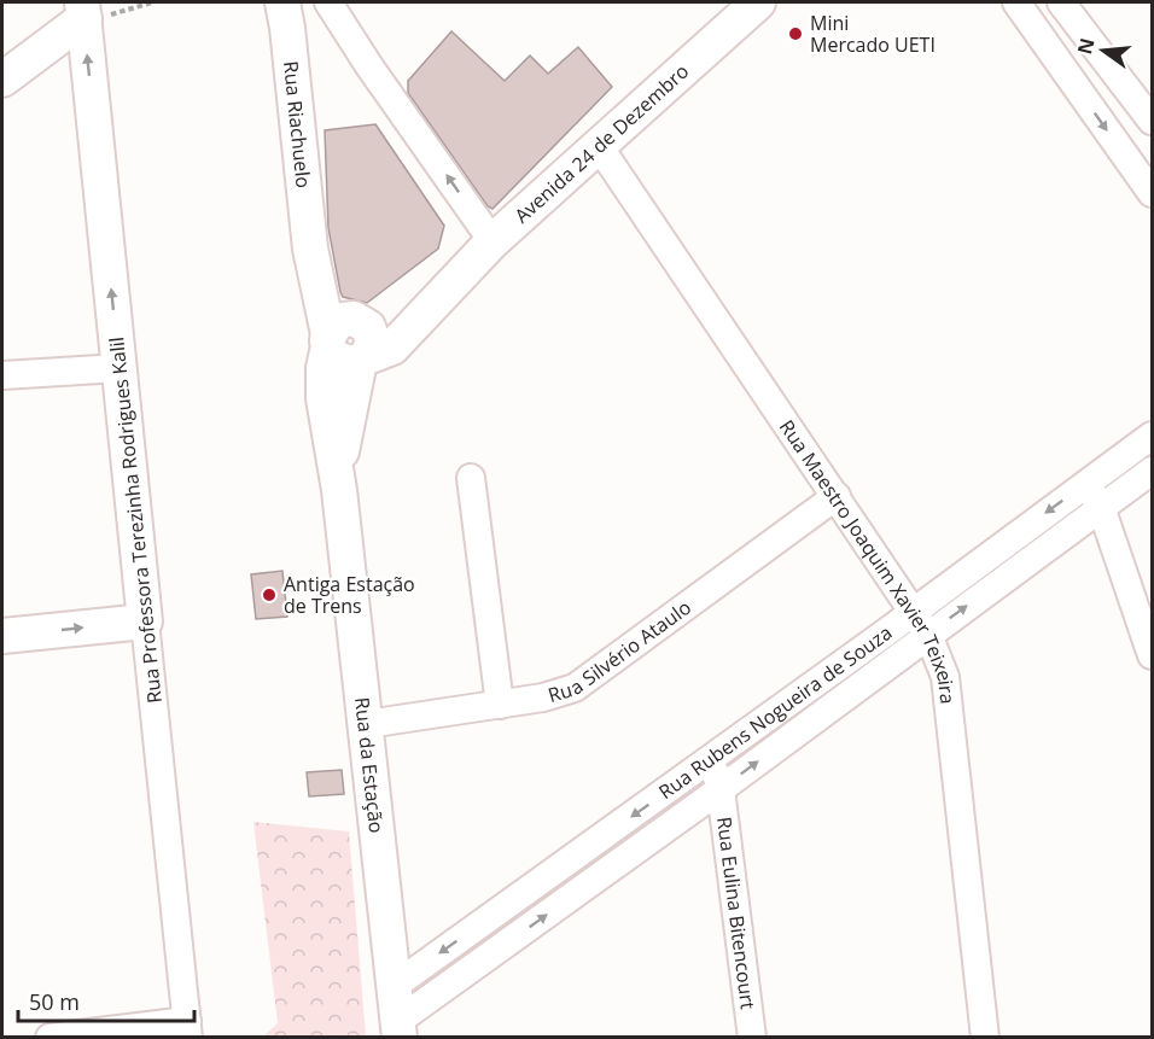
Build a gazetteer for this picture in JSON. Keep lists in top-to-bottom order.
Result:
{
  "streets": {
    "main road": [
      "Rua Riachuelo",
      "Avenida 24 de Dezembro",
      "Rua Professora Terezinha Rodrigues Kalil",
      "Rua da Estação"
    ],
    "street": [
      "Rua Maestro Joaquim Xavier Teixeira",
      "Rua Silvério Ataulo",
      "Rua Rubens Nogueira de Souza",
      "Rua Eulina Bitencourt"
    ]
  },
  "crossings": [
    ["Rua Riachuelo", "Avenida 24 de Dezembro"],
    ["Rua Riachuelo", "Rua da Estação"],
    ["Avenida 24 de Dezembro", "Rua Maestro Joaquim Xavier Teixeira"],
    ["Avenida 24 de Dezembro", "Rua da Estação"],
    ["Rua Maestro Joaquim Xavier Teixeira", "Rua Silvério Ataulo"],
    ["Rua Maestro Joaquim Xavier Teixeira", "Rua Rubens Nogueira de Souza"],
    ["Rua Silvério Ataulo", "Rua da Estação"],
    ["Rua Rubens Nogueira de Souza", "Rua da Estação"],
    ["Rua Rubens Nogueira de Souza", "Rua Eulina Bitencourt"]
  ],
  "places": ["Mini Mercado UETI", "Antiga Estação de Trens"],
  "scale_bar": "50 m",
  "north": "left"
}
